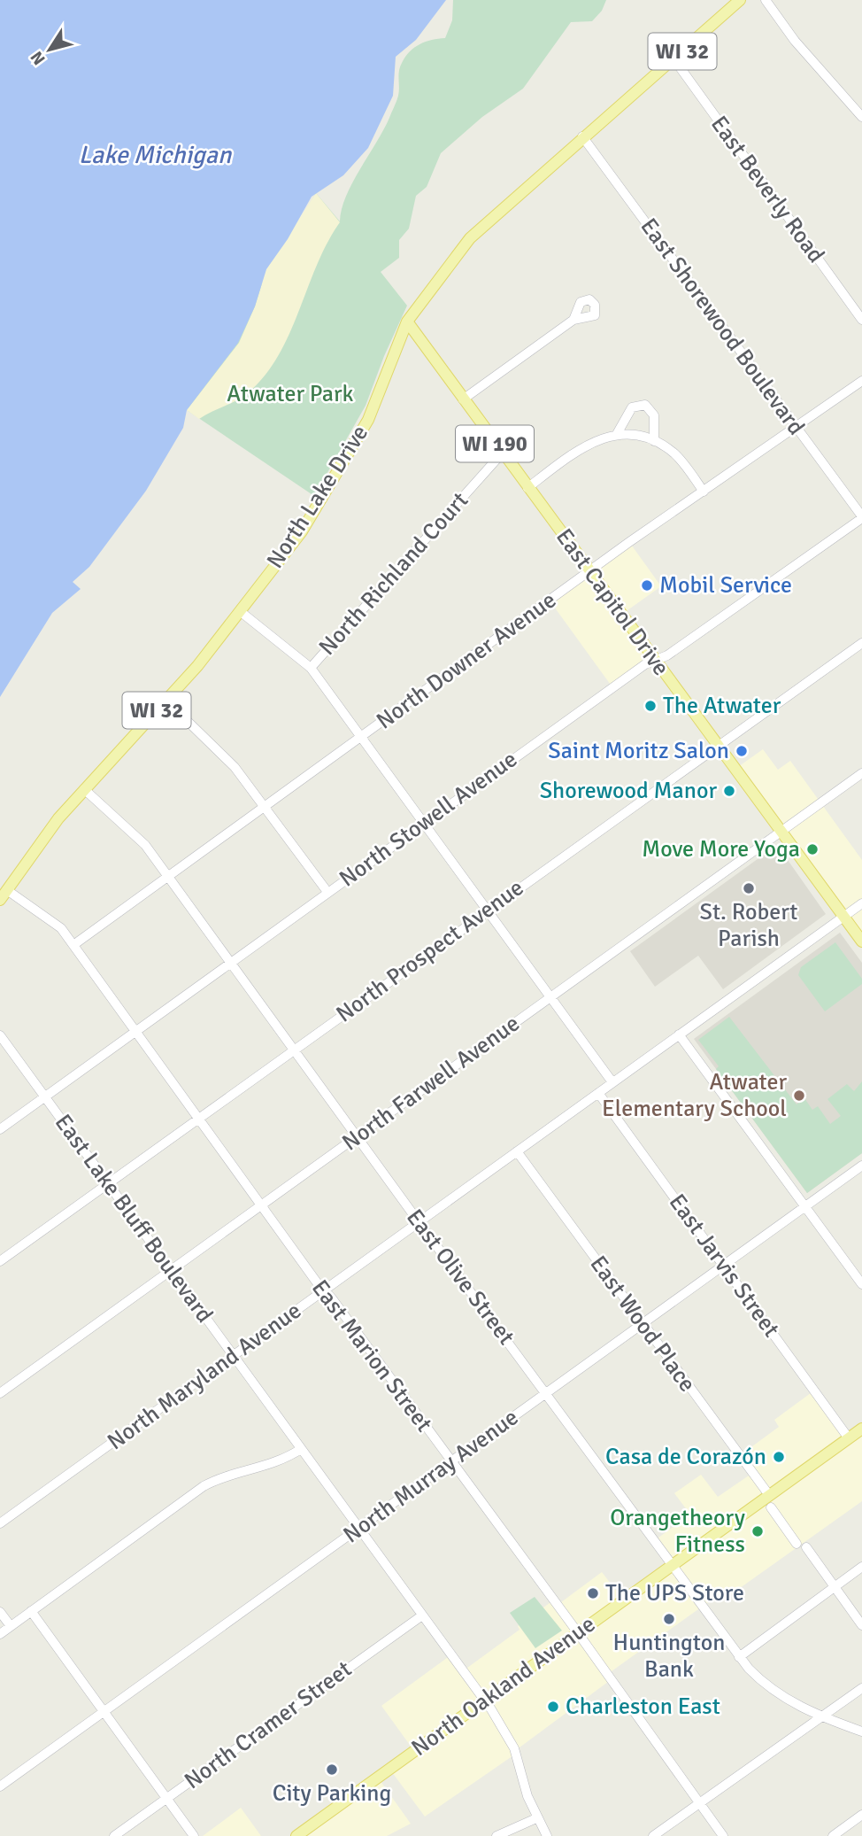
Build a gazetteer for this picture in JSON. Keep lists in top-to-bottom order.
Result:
{
  "streets": {
    "main road": [
      "WI 32",
      "WI 190",
      "North Lake Drive",
      "East Capitol Drive",
      "North Oakland Avenue"
    ],
    "street": [
      "East Beverly Road",
      "East Shorewood Boulevard",
      "North Richland Court",
      "North Downer Avenue",
      "North Stowell Avenue",
      "North Prospect Avenue",
      "North Farwell Avenue",
      "East Lake Bluff Boulevard",
      "East Jarvis Street",
      "East Olive Street",
      "East Wood Place",
      "East Marion Street",
      "North Maryland Avenue",
      "North Murray Avenue",
      "North Cramer Street"
    ]
  },
  "crossings": [
    ["East Beverly Road", "North Lake Drive"],
    ["East Shorewood Boulevard", "North Lake Drive"],
    ["East Shorewood Boulevard", "North Downer Avenue"],
    ["East Shorewood Boulevard", "North Stowell Avenue"],
    ["North Lake Drive", "East Capitol Drive"],
    ["North Lake Drive", "East Olive Street"],
    ["North Lake Drive", "East Marion Street"],
    ["North Richland Court", "East Capitol Drive"],
    ["East Capitol Drive", "North Downer Avenue"],
    ["East Capitol Drive", "North Stowell Avenue"],
    ["East Capitol Drive", "North Prospect Avenue"],
    ["East Capitol Drive", "North Farwell Avenue"],
    ["East Capitol Drive", "North Maryland Avenue"],
    ["North Downer Avenue", "East Olive Street"],
    ["North Downer Avenue", "East Marion Street"],
    ["North Stowell Avenue", "East Lake Bluff Boulevard"],
    ["North Stowell Avenue", "East Olive Street"],
    ["North Stowell Avenue", "East Marion Street"],
    ["North Prospect Avenue", "East Lake Bluff Boulevard"],
    ["North Prospect Avenue", "East Olive Street"],
    ["North Prospect Avenue", "East Marion Street"],
    ["North Farwell Avenue", "East Lake Bluff Boulevard"],
    ["North Farwell Avenue", "East Olive Street"],
    ["North Farwell Avenue", "East Marion Street"],
    ["East Lake Bluff Boulevard", "North Maryland Avenue"],
    ["East Lake Bluff Boulevard", "North Murray Avenue"],
    ["East Lake Bluff Boulevard", "North Oakland Avenue"],
    ["East Lake Bluff Boulevard", "North Cramer Street"],
    ["East Jarvis Street", "North Maryland Avenue"],
    ["East Jarvis Street", "North Murray Avenue"],
    ["East Jarvis Street", "North Oakland Avenue"],
    ["East Olive Street", "North Maryland Avenue"],
    ["East Olive Street", "North Murray Avenue"],
    ["East Olive Street", "North Oakland Avenue"],
    ["East Wood Place", "North Maryland Avenue"],
    ["East Wood Place", "North Murray Avenue"],
    ["East Wood Place", "North Oakland Avenue"],
    ["East Marion Street", "North Maryland Avenue"],
    ["East Marion Street", "North Murray Avenue"],
    ["East Marion Street", "North Oakland Avenue"]
  ],
  "water": ["Lake Michigan"],
  "parks": ["Atwater Park"],
  "places": [
    "Mobil Service",
    "The Atwater",
    "Saint Moritz Salon",
    "Shorewood Manor",
    "Move More Yoga",
    "St. Robert Parish",
    "Atwater Elementary School",
    "Casa de Corazón",
    "Orangetheory Fitness",
    "The UPS Store",
    "Huntington Bank",
    "Charleston East",
    "City Parking"
  ],
  "north": "bottom left"
}
